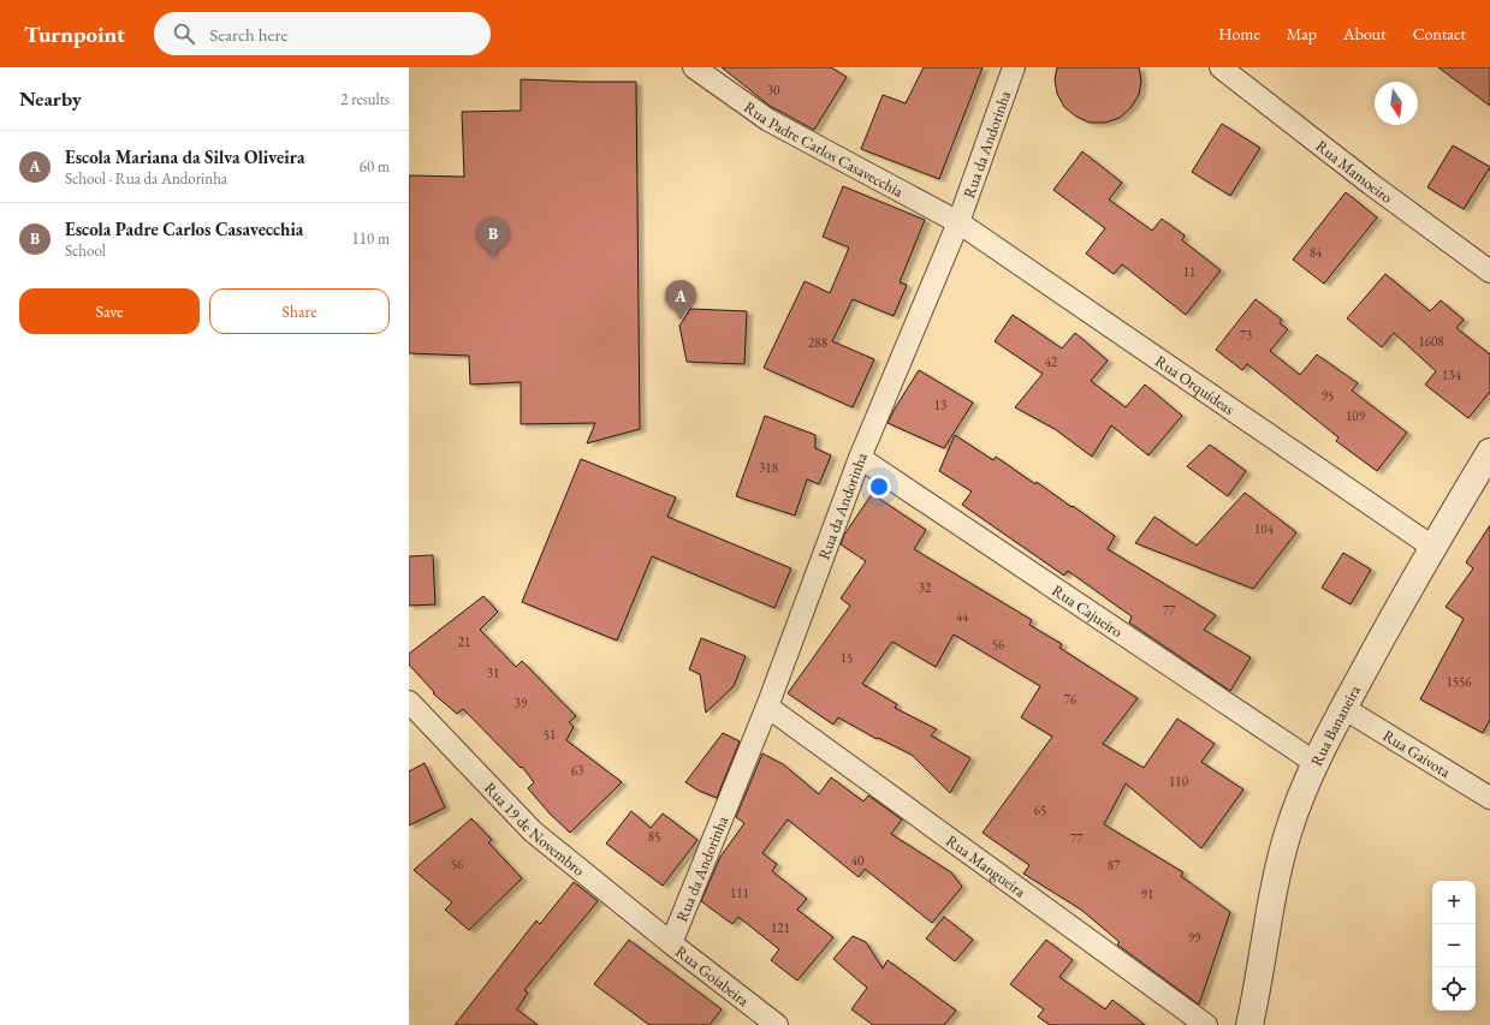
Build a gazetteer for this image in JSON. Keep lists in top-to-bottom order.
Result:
{
  "streets": {
    "street": [
      "Rua da Andorinha",
      "Rua Padre Carlos Casavecchia",
      "Rua Mamoeiro",
      "Rua Orquídeas",
      "Rua Cajueiro",
      "Rua Bananeira",
      "Rua Gaivota",
      "Rua 19 de Novembro",
      "Rua Mangueira",
      "Rua Goiabeira"
    ]
  },
  "crossings": [
    ["Rua da Andorinha", "Rua Padre Carlos Casavecchia"],
    ["Rua da Andorinha", "Rua Orquídeas"],
    ["Rua da Andorinha", "Rua Cajueiro"],
    ["Rua da Andorinha", "Rua 19 de Novembro"],
    ["Rua da Andorinha", "Rua Mangueira"],
    ["Rua da Andorinha", "Rua Goiabeira"],
    ["Rua Padre Carlos Casavecchia", "Rua Orquídeas"],
    ["Rua Orquídeas", "Rua Bananeira"],
    ["Rua Cajueiro", "Rua Bananeira"],
    ["Rua Bananeira", "Rua Gaivota"],
    ["Rua 19 de Novembro", "Rua Goiabeira"]
  ],
  "house_numbers": [
    "30",
    "84",
    "11",
    "73",
    "1608",
    "288",
    "42",
    "134",
    "95",
    "13",
    "109",
    "318",
    "104",
    "32",
    "77",
    "44",
    "21",
    "56",
    "15",
    "31",
    "1556",
    "76",
    "39",
    "51",
    "63",
    "110",
    "65",
    "85",
    "77",
    "40",
    "56",
    "87",
    "111",
    "91",
    "121",
    "99"
  ],
  "north": "bottom",
  "page": {
    "header": "Turnpoint",
    "search": "Search here",
    "nav": [
      "Home",
      "Map",
      "About",
      "Contact"
    ],
    "heading": ["Nearby", "2 results"],
    "list": [
      {
        "mark": "A",
        "name": "Escola Mariana da Silva Oliveira",
        "note": "School · Rua da Andorinha",
        "value": "60 m"
      },
      {
        "mark": "B",
        "name": "Escola Padre Carlos Casavecchia",
        "note": "School",
        "value": "110 m"
      }
    ],
    "pins": ["B", "A"],
    "buttons": ["Save", "Share"],
    "map_buttons": ["+", "−"]
  }
}
